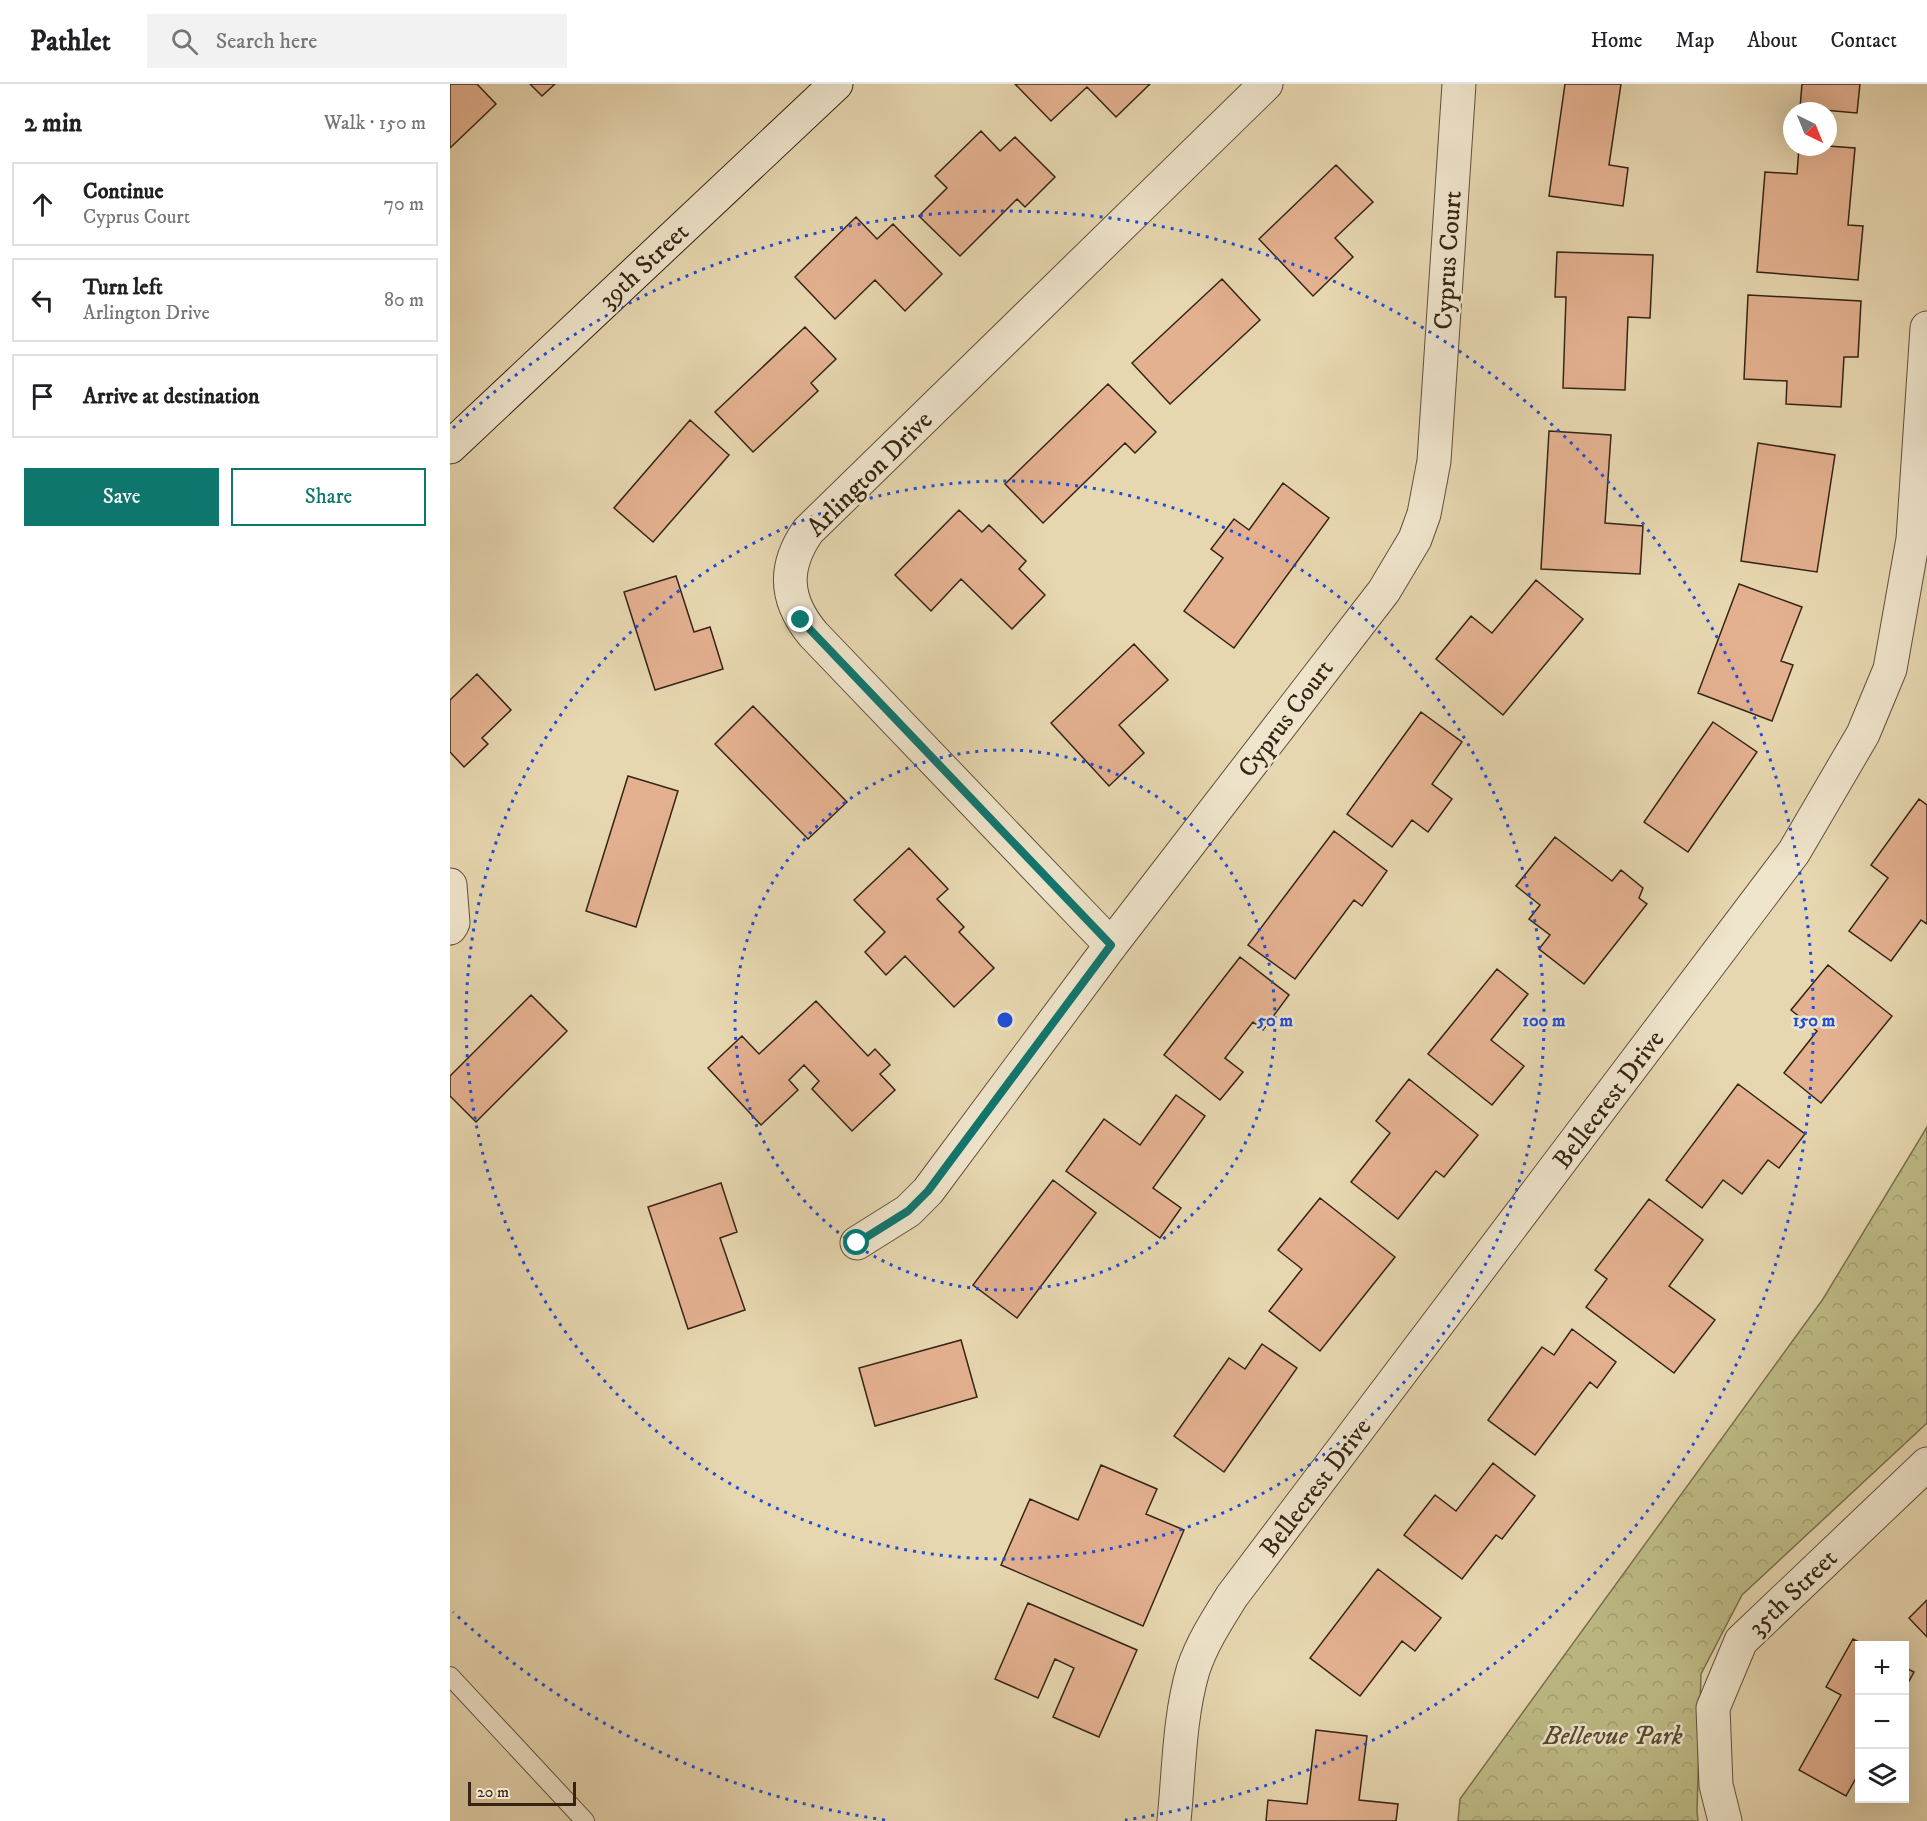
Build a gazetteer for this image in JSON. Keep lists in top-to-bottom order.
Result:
{
  "streets": {
    "street": [
      "Cyprus Court",
      "39th Street",
      "Arlington Drive",
      "Bellecrest Drive",
      "35th Street"
    ]
  },
  "crossings": [
    ["Cyprus Court", "Arlington Drive"]
  ],
  "parks": ["Bellevue Park"],
  "scale_bar": "20 m",
  "north": "bottom right",
  "page": {
    "header": "Pathlet",
    "search": "Search here",
    "nav": [
      "Home",
      "Map",
      "About",
      "Contact"
    ],
    "heading": ["2 min", "Walk · 150 m"],
    "list": [
      ["Continue", "Cyprus Court", "70 m"],
      ["Turn left", "Arlington Drive", "80 m"],
      "Arrive at destination"
    ],
    "buttons": ["Save", "Share"],
    "map_buttons": ["+", "−"],
    "scale": "20 m"
  },
  "rings": ["50 m", "100 m", "150 m"]
}
